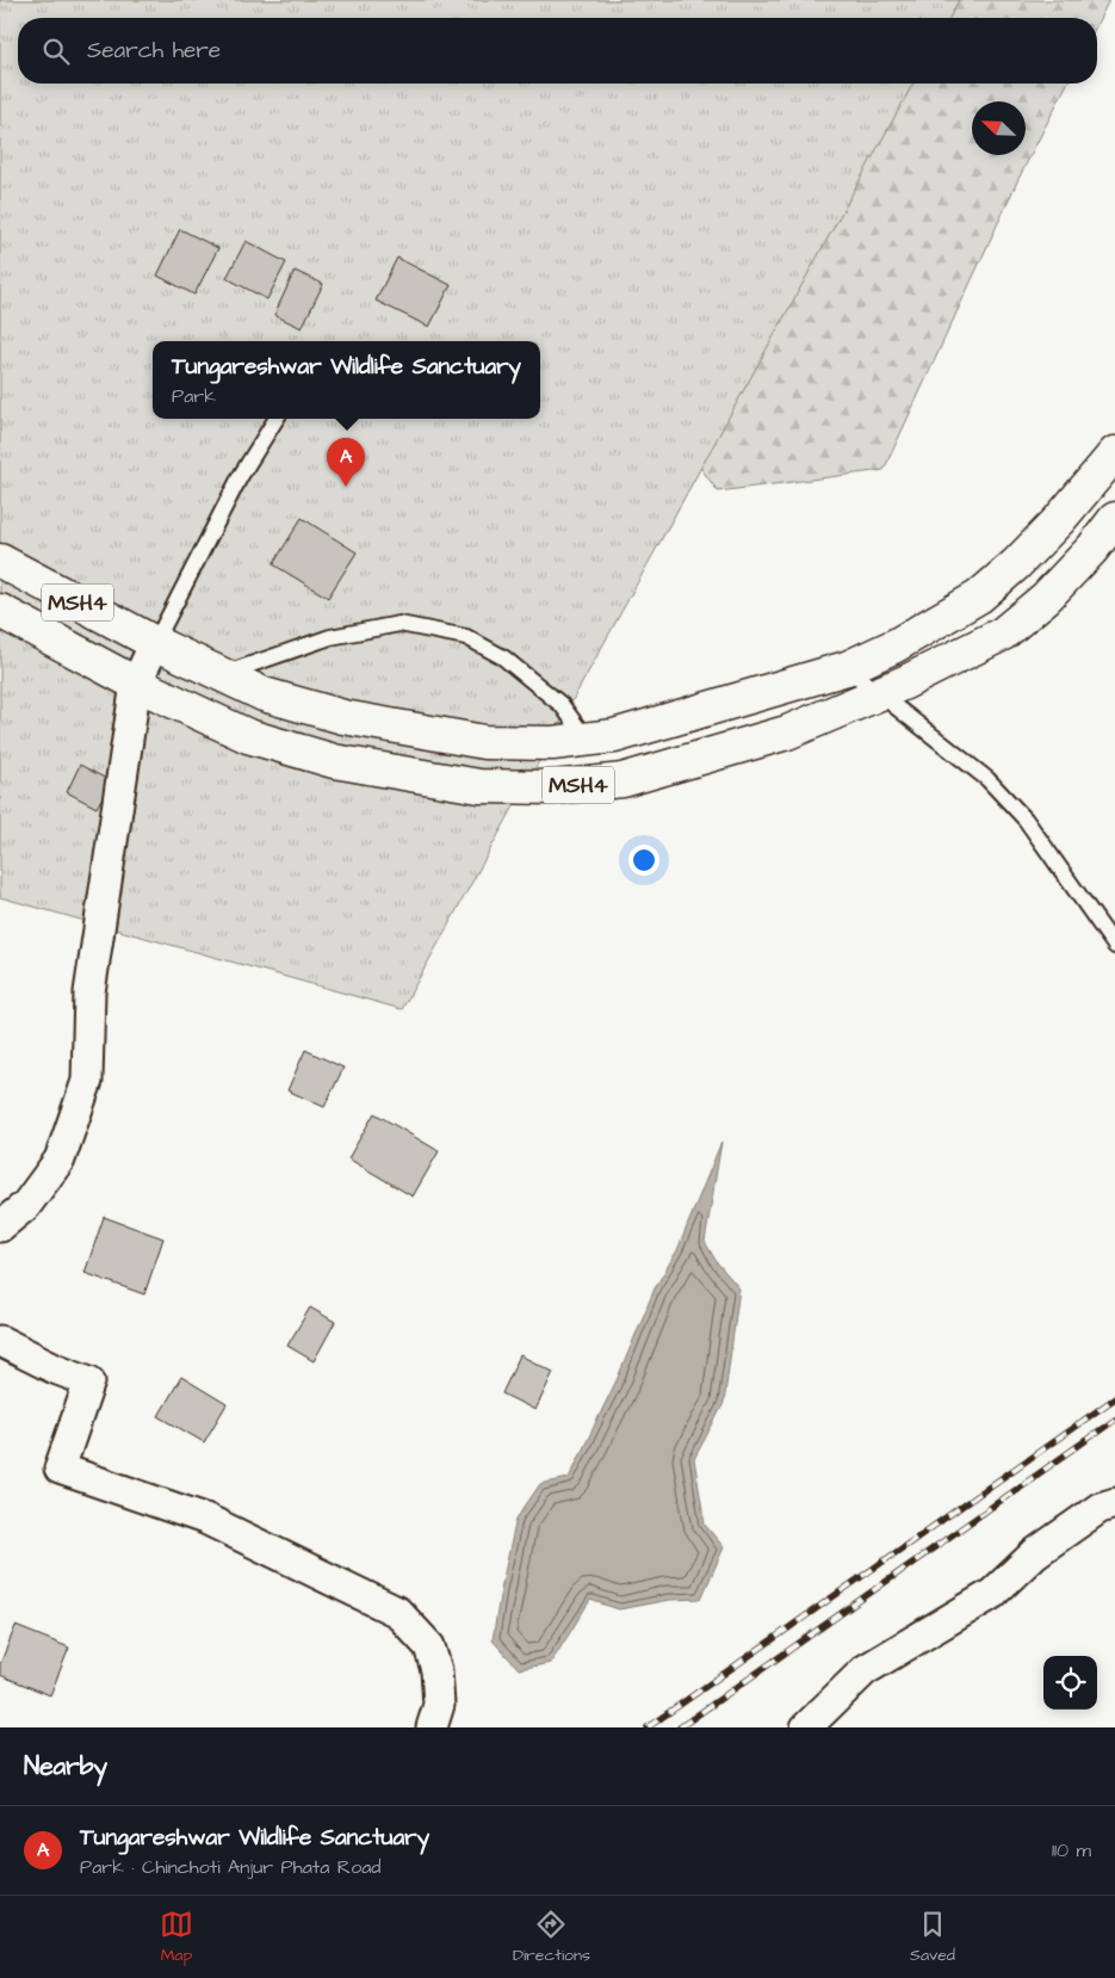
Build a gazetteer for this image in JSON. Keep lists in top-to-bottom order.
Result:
{
  "streets": {
    "main road": ["MSH4"]
  },
  "north": "top left",
  "page": {
    "search": "Search here",
    "popup": ["Tungareshwar Wildlife Sanctuary", "Park"],
    "pins": "A",
    "heading": "Nearby",
    "list": [
      {
        "mark": "A",
        "name": "Tungareshwar Wildlife Sanctuary",
        "note": "Park · Chinchoti Anjur Phata Road",
        "value": "110 m"
      }
    ],
    "nav": ["Map", "Directions", "Saved"]
  }
}
